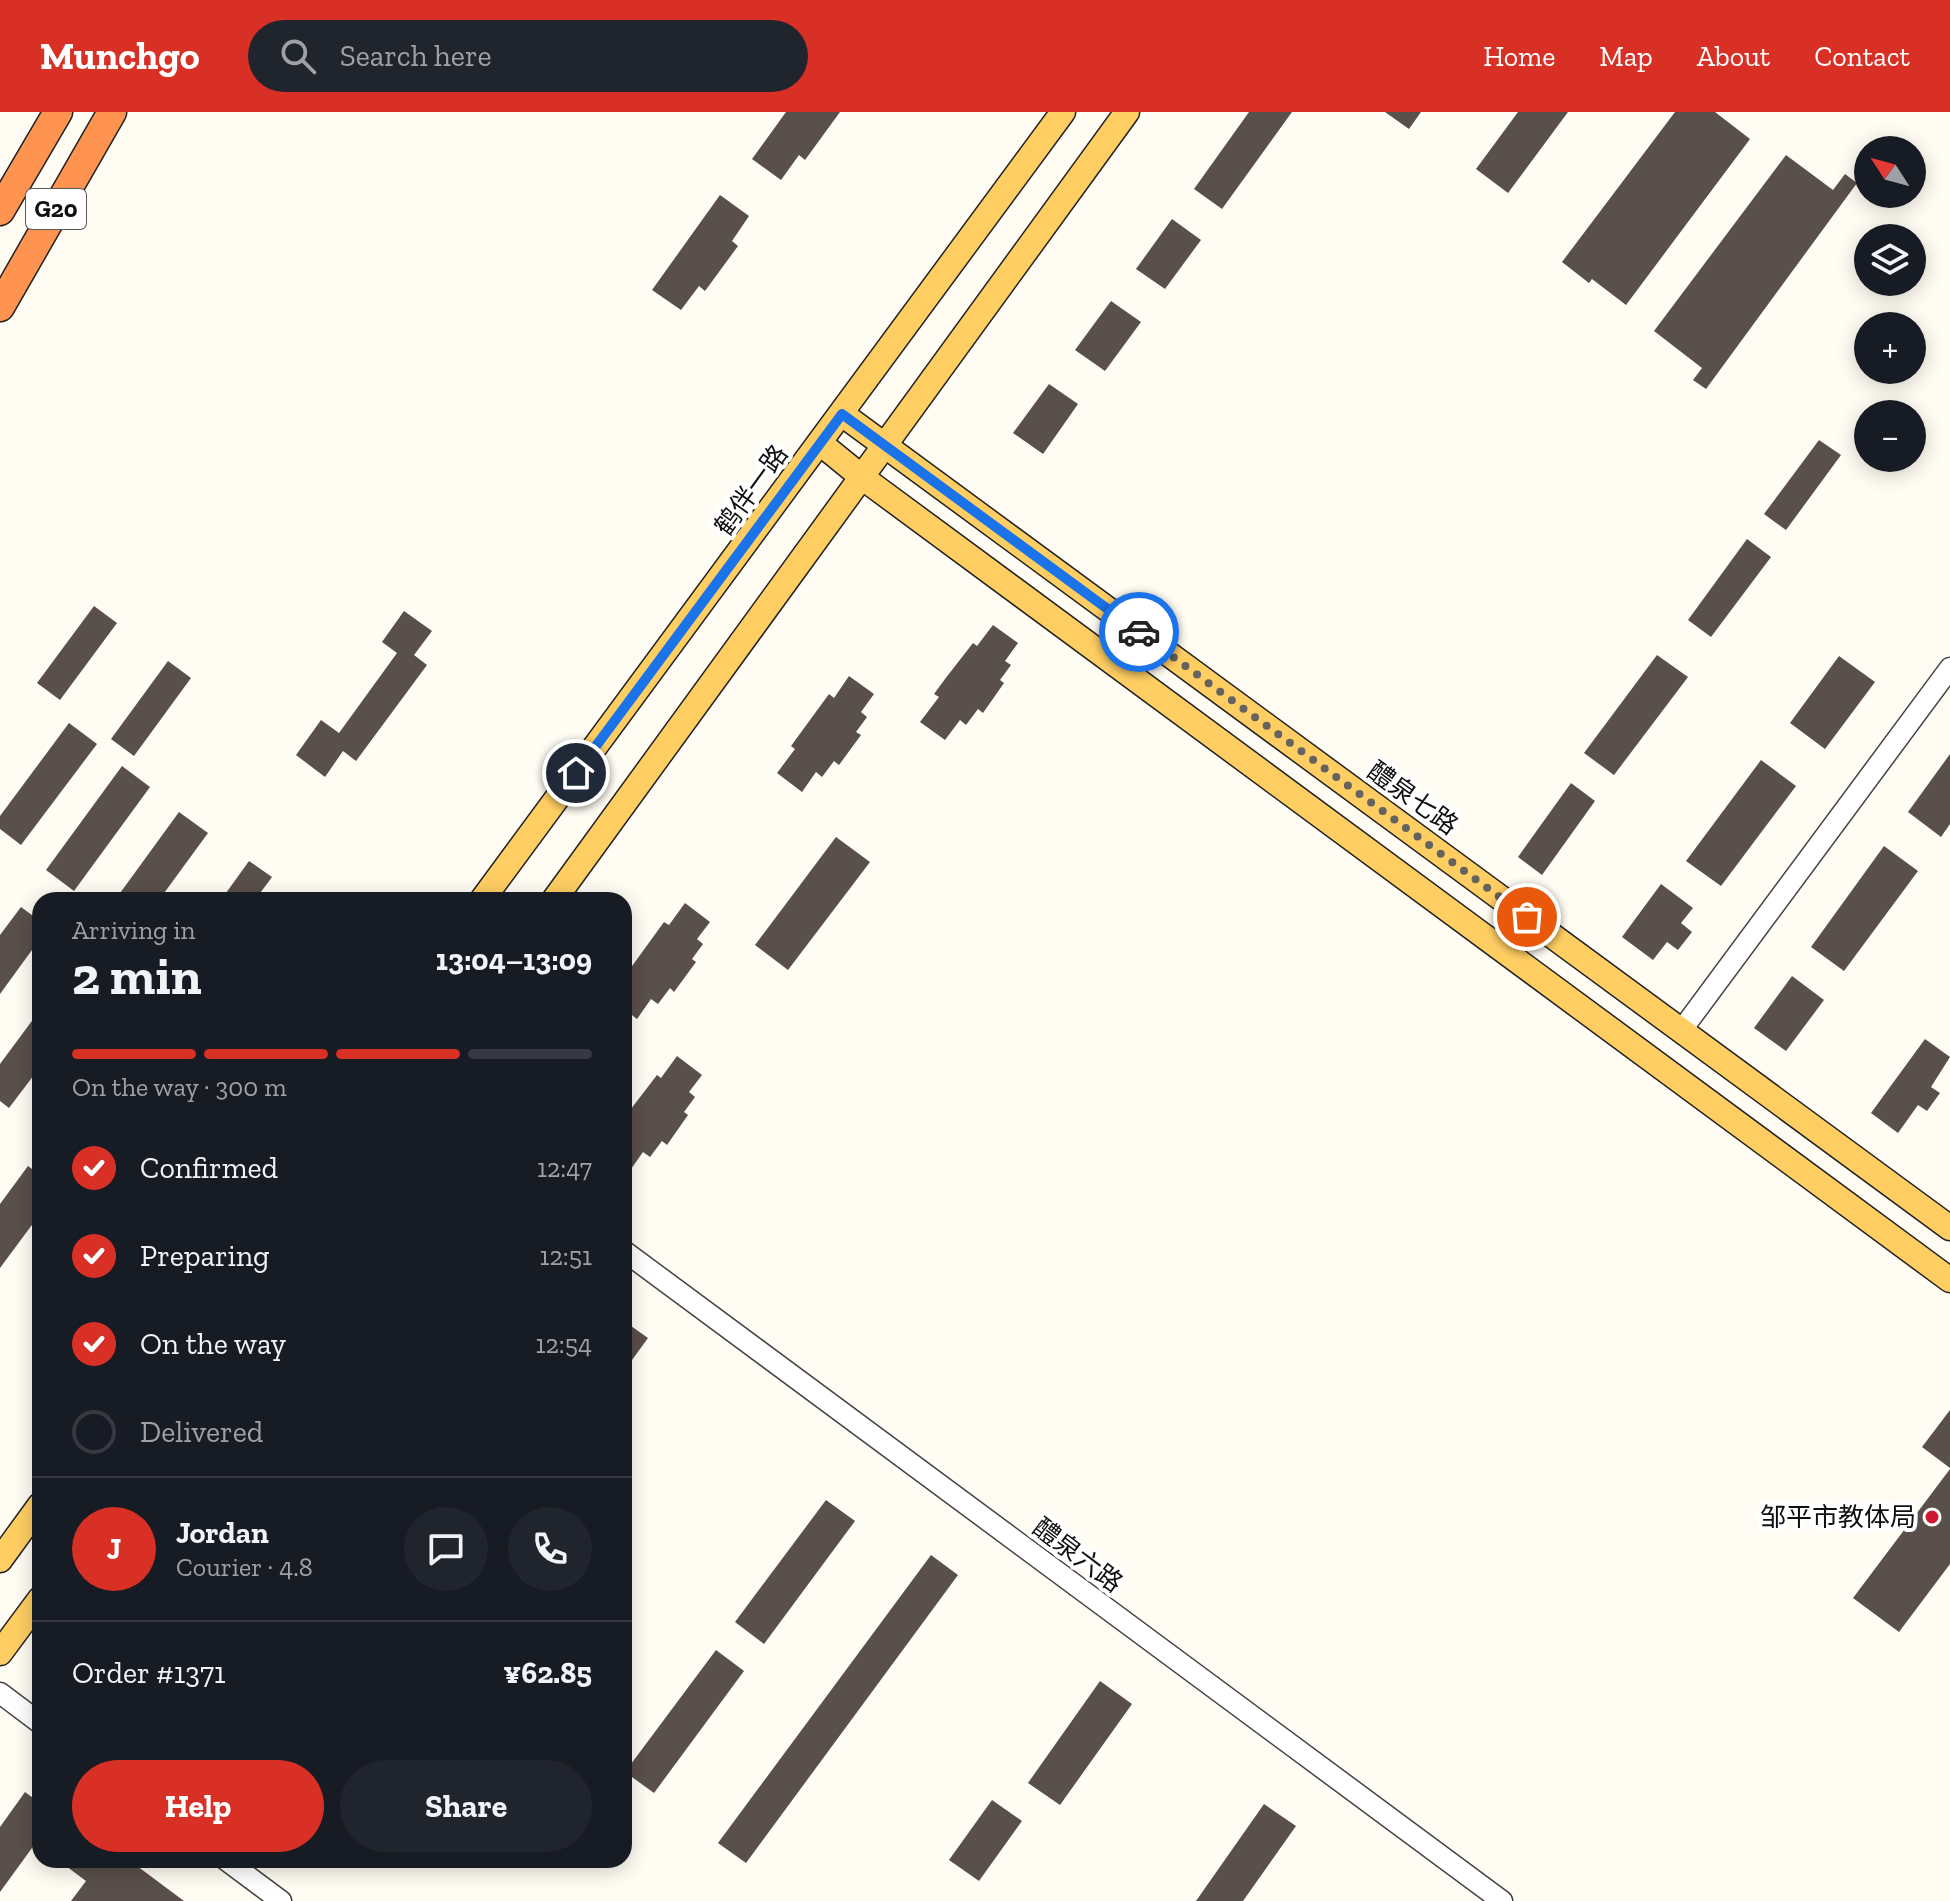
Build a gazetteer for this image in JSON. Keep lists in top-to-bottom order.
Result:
{
  "streets": {
    "highway": ["G20"],
    "main road": ["鹤伴一路", "醴泉七路"],
    "street": ["醴泉六路"]
  },
  "crossings": [
    ["鹤伴一路", "醴泉七路"]
  ],
  "places": ["邹平市教体局"],
  "north": "top left",
  "page": {
    "header": "Munchgo",
    "search": "Search here",
    "nav": [
      "Home",
      "Map",
      "About",
      "Contact"
    ],
    "map_buttons": ["+", "−"],
    "heading": ["2 min", "Arriving in", "13:04–13:09"],
    "panel": [
      "Jordan",
      "Courier · 4.8",
      "Order #1371",
      "¥62.85"
    ],
    "bar": "On the way · 300 m",
    "list": [
      ["Confirmed", "12:47"],
      ["Preparing", "12:51"],
      ["On the way", "12:54"],
      "Delivered"
    ],
    "round": "J",
    "buttons": ["Help", "Share"]
  }
}
